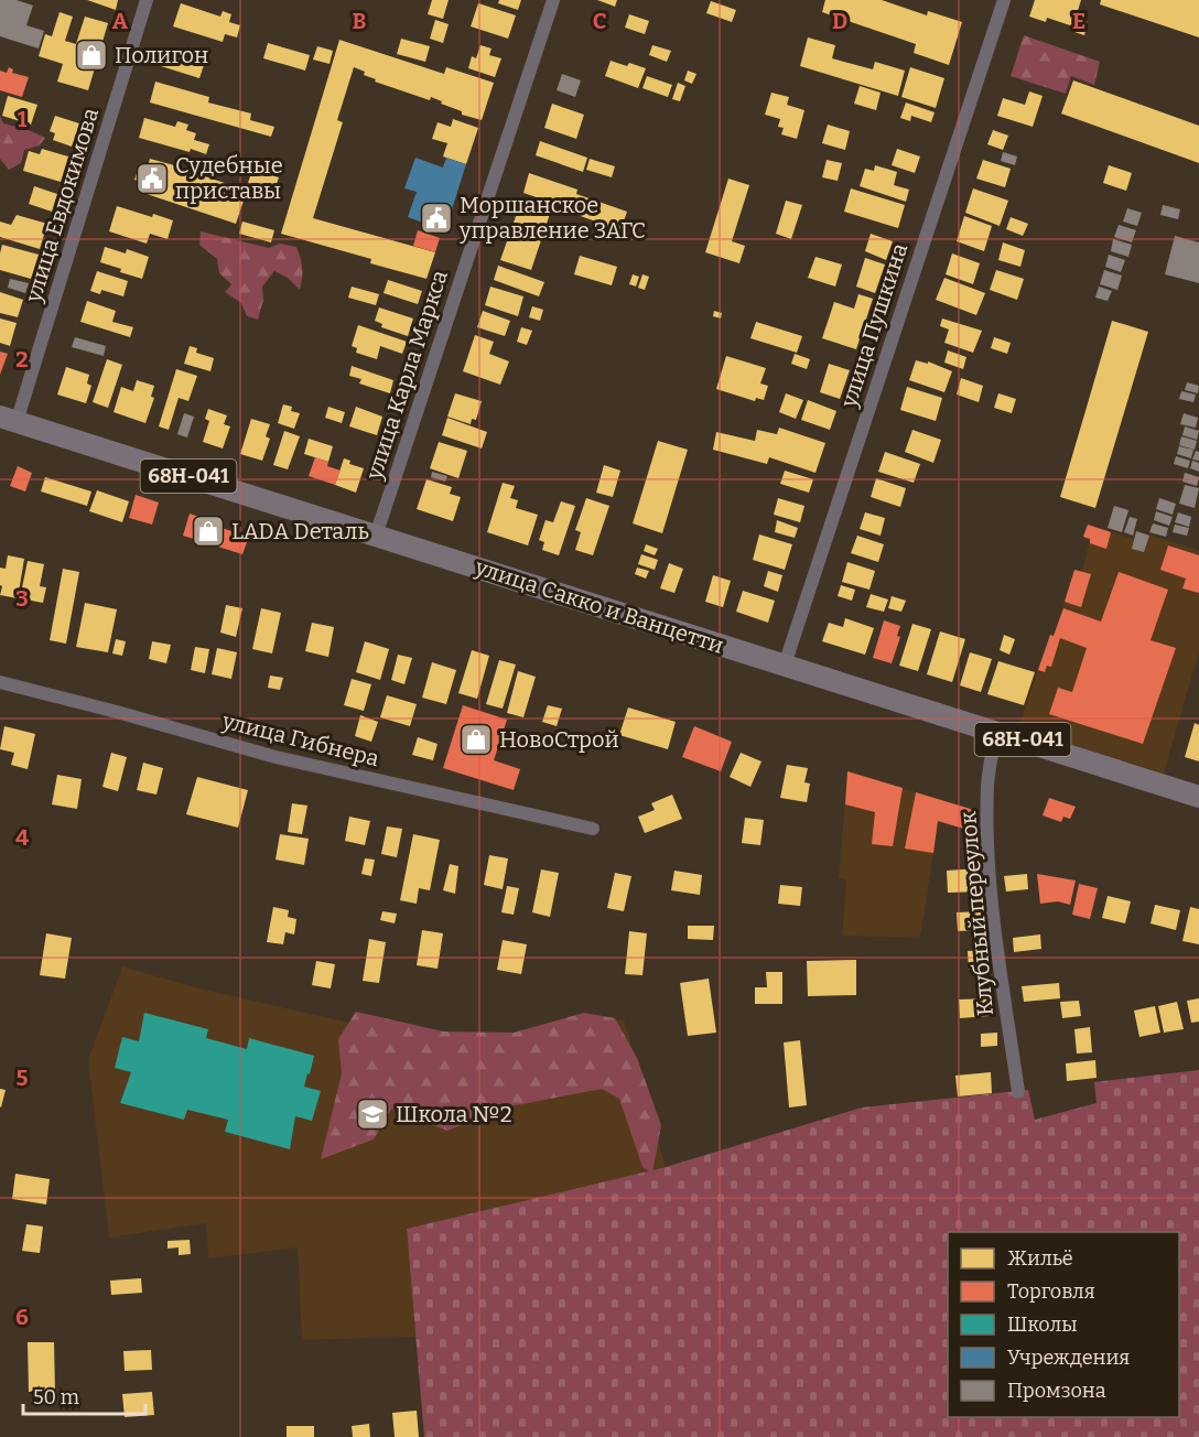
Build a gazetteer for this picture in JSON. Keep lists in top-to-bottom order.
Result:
{
  "streets": {
    "main road": ["68Н-041", "улица Сакко и Ванцетти"],
    "street": [
      "улица Евдокимова",
      "улица Пушкина",
      "улица Карла Маркса",
      "улица Гибнера",
      "Клубный переулок"
    ]
  },
  "crossings": [
    ["улица Евдокимова", "улица Сакко и Ванцетти"],
    ["улица Пушкина", "улица Сакко и Ванцетти"],
    ["улица Карла Маркса", "улица Сакко и Ванцетти"],
    ["улица Сакко и Ванцетти", "Клубный переулок"]
  ],
  "places": {
    "shop": ["Полигон", "LADA Dеталь", "НовоСтрой"],
    "public building": ["Судебные приставы", "Моршанское управление ЗАГС"],
    "school or university": ["Школа №2"]
  },
  "legend": [
    "Жильё",
    "Торговля",
    "Школы",
    "Учреждения",
    "Промзона"
  ],
  "scale_bar": "50 m",
  "grid": {
    "columns": [
      "A",
      "B",
      "C",
      "D",
      "E"
    ],
    "rows": [
      "1",
      "2",
      "3",
      "4",
      "5",
      "6"
    ]
  }
}
